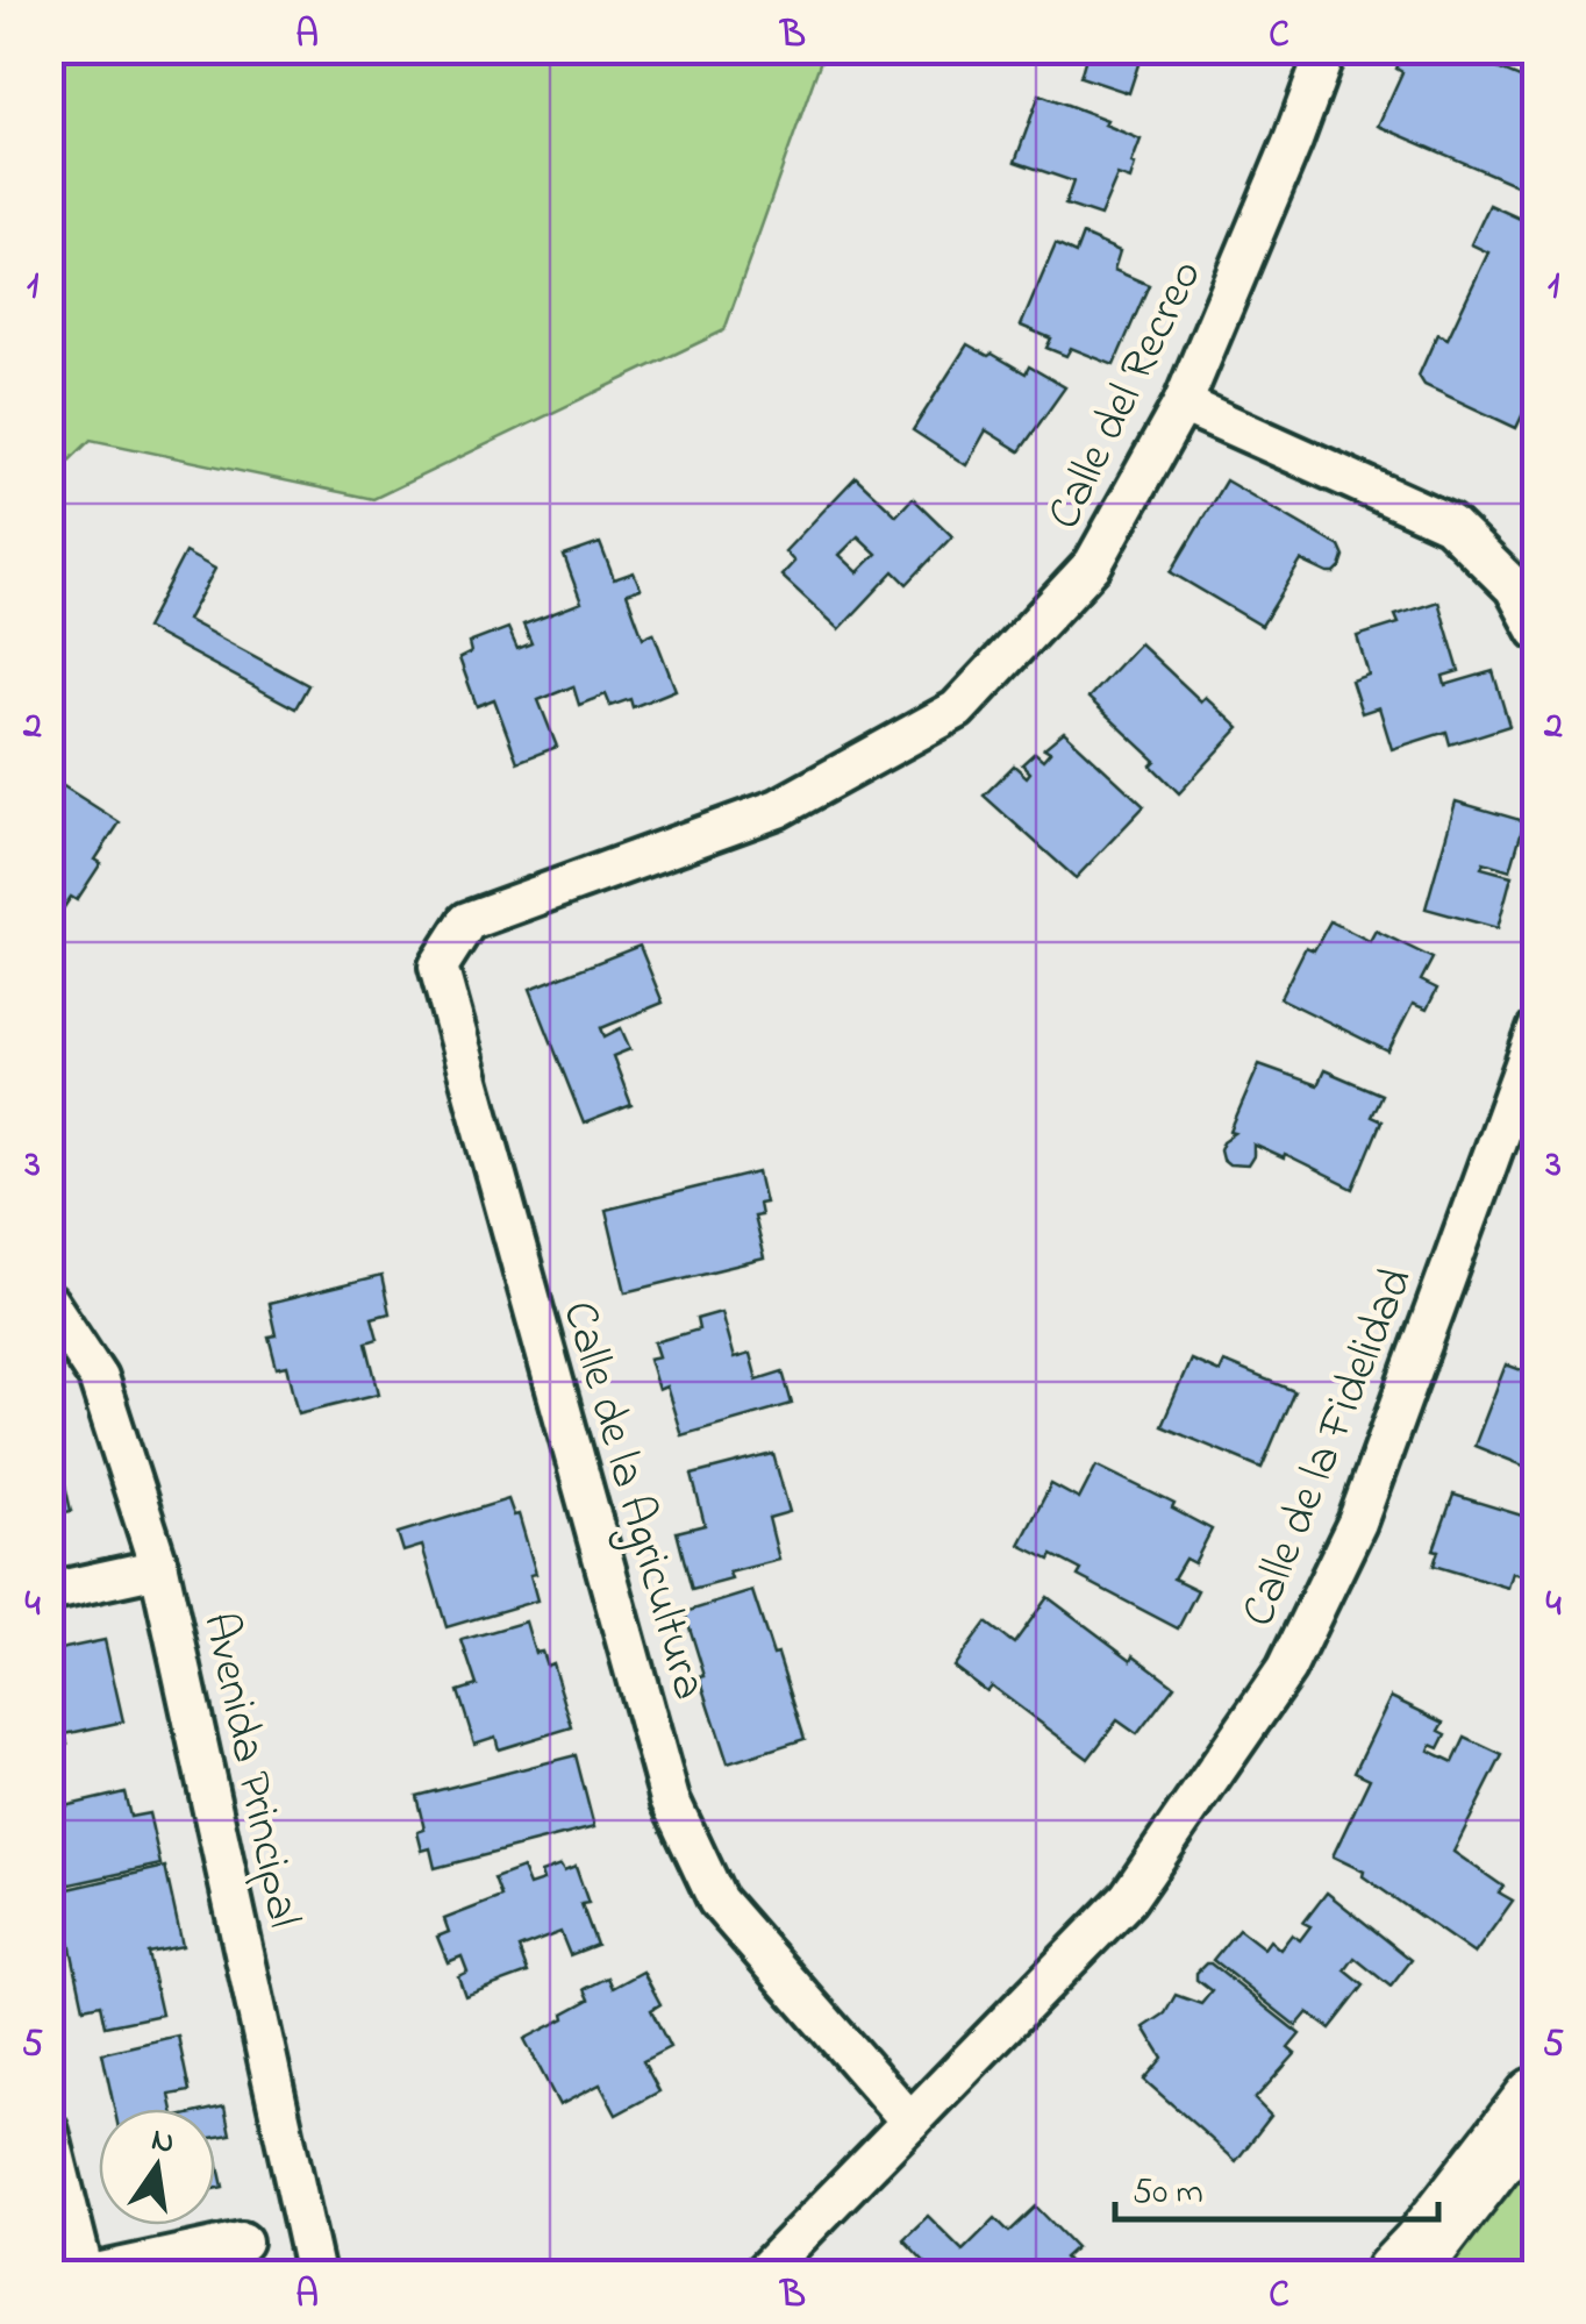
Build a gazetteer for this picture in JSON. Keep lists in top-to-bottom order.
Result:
{
  "streets": {
    "street": [
      "Calle del Recreo",
      "Calle de la Fidelidad",
      "Calle de la Agricultura",
      "Avenida Principal"
    ]
  },
  "crossings": [
    ["Calle del Recreo", "Calle de la Agricultura"],
    ["Calle de la Fidelidad", "Calle de la Agricultura"]
  ],
  "scale_bar": "50 m",
  "north": "top",
  "grid": {
    "columns": ["A", "B", "C"],
    "rows": [
      "1",
      "2",
      "3",
      "4",
      "5"
    ]
  }
}
